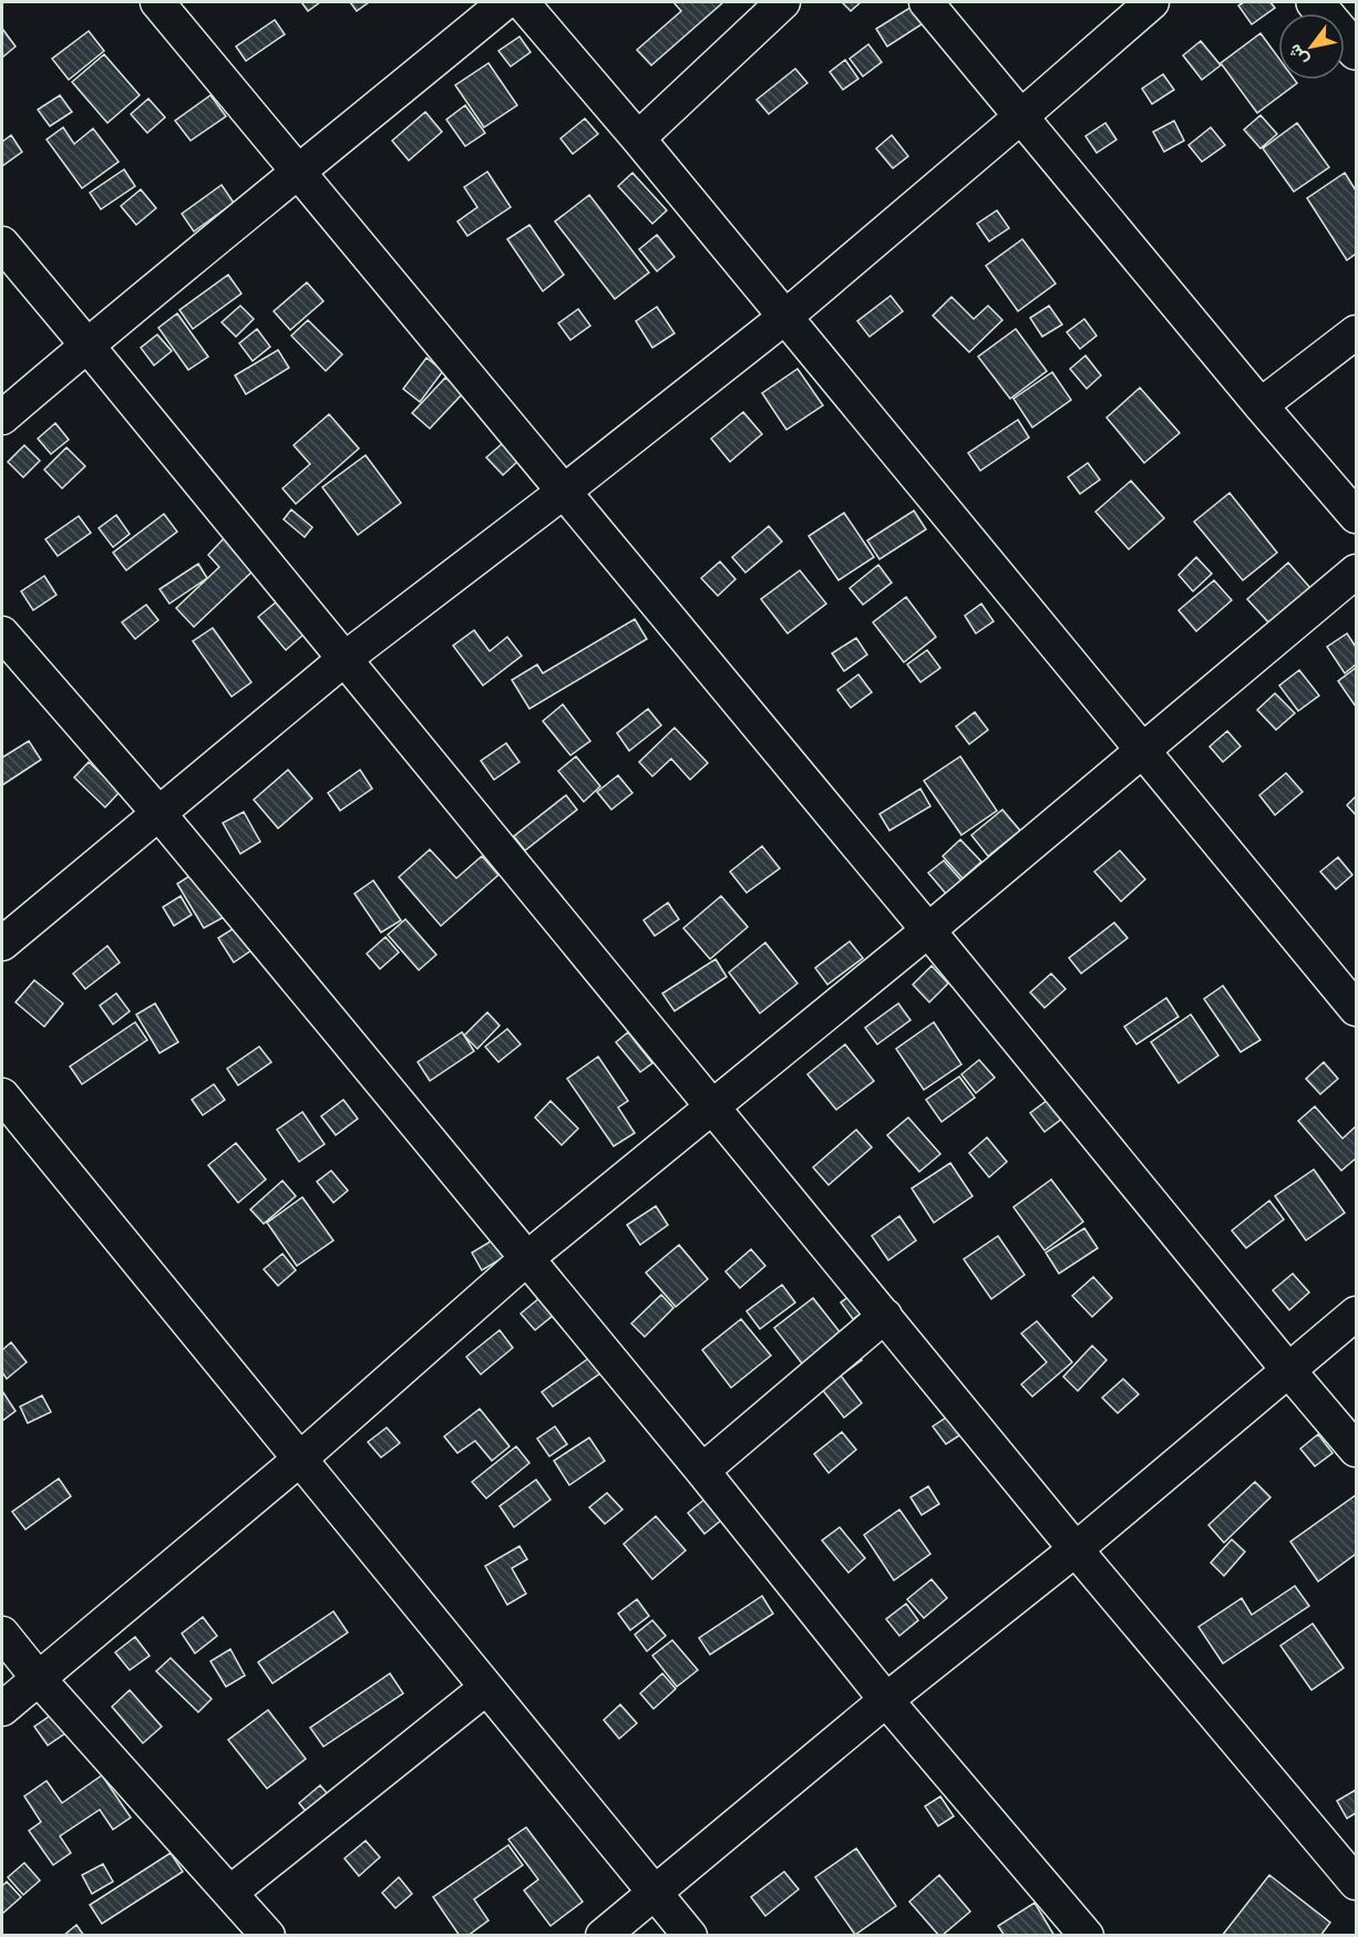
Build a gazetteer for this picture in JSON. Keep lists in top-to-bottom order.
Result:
{
  "north": "bottom left"
}
